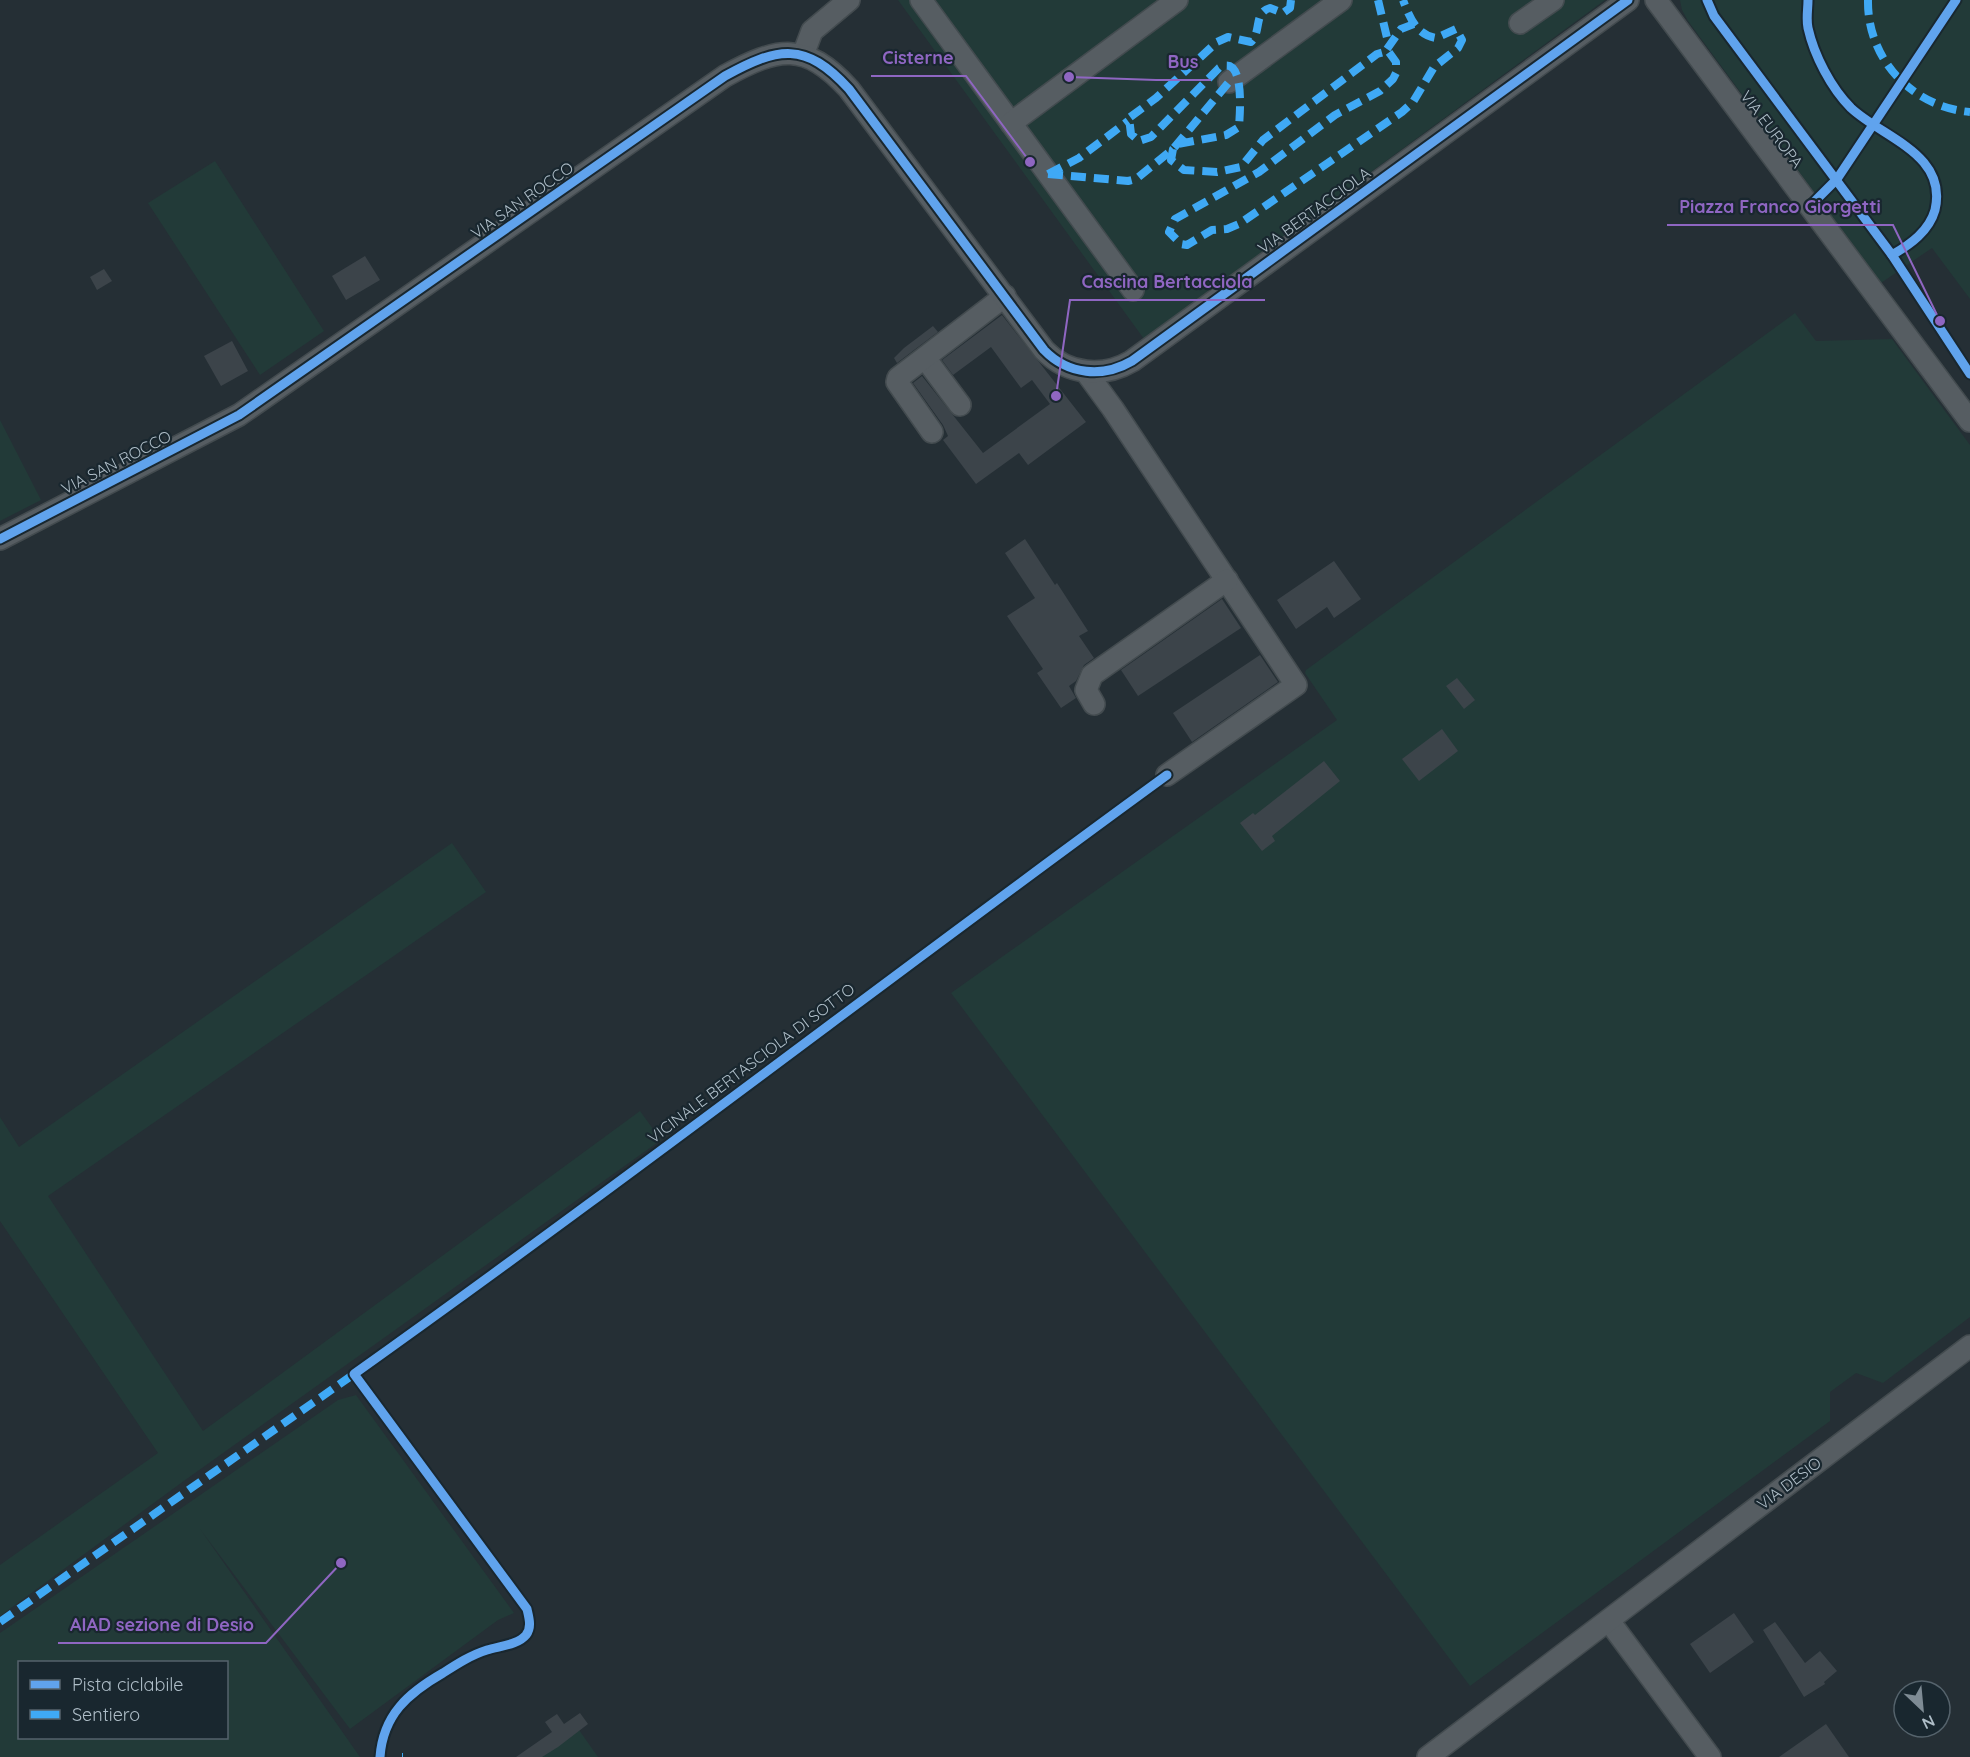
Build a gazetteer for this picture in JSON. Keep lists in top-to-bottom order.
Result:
{
  "streets": {
    "street": [
      "VIA EUROPA",
      "VIA SAN ROCCO",
      "VIA BERTACCIOLA",
      "VIA DESIO"
    ],
    "cycle path": ["VICINALE BERTASCIOLA DI SOTTO"]
  },
  "crossings": [
    ["VIA SAN ROCCO", "VIA BERTACCIOLA"]
  ],
  "places": [
    "Bus",
    "Cisterne",
    "Piazza Franco Giorgetti",
    "Cascina Bertacciola",
    "AIAD sezione di Desio"
  ],
  "legend": ["Pista ciclabile", "Sentiero"],
  "north": "bottom right"
}
